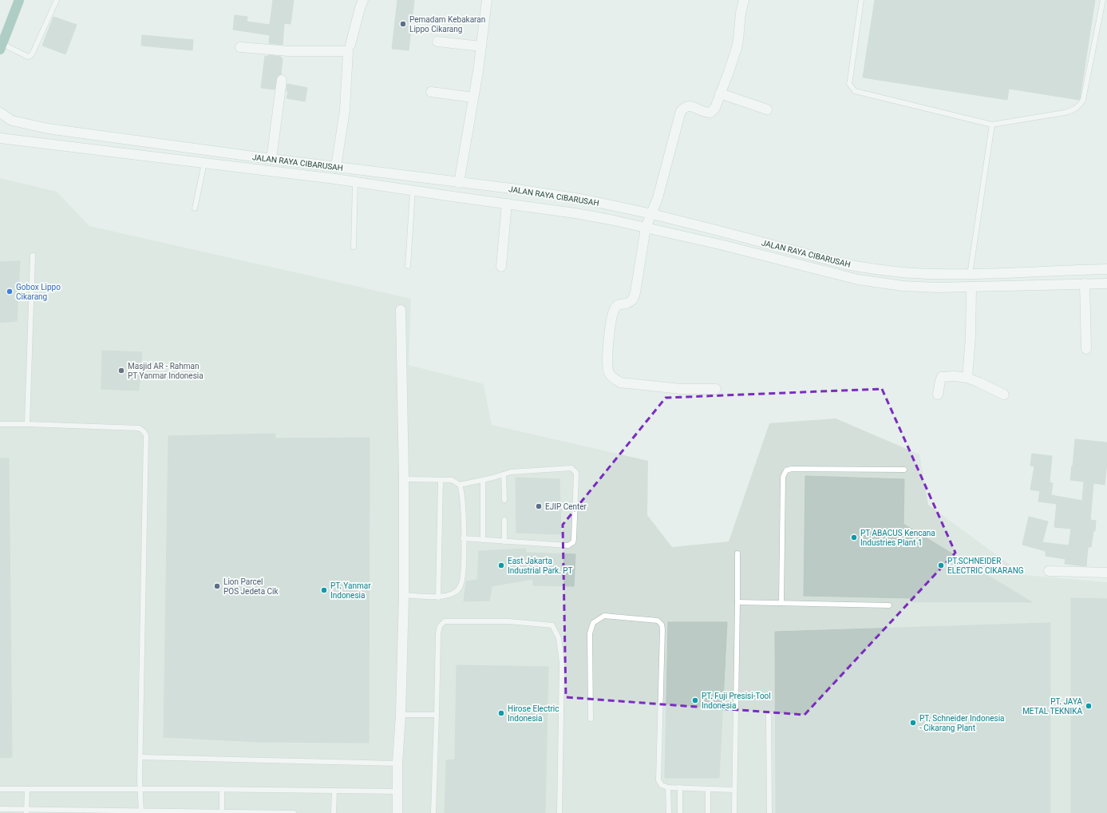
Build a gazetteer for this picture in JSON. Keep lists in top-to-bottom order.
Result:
{
  "streets": {
    "street": ["JALAN RAYA CIBARUSAH"]
  },
  "places": [
    "Pemadam Kebakaran Lippo Cikarang",
    "Gobox Lippo Cikarang",
    "Masjid AR - Rahman PT Yanmar Indonesia",
    "EJIP Center",
    "PT ABACUS Kencana Industries Plant 1",
    "East Jakarta Industrial Park. PT",
    "PT.SCHNEIDER ELECTRIC CIKARANG",
    "Lion Parcel POS Jedeta Cik",
    "PT. Yanmar Indonesia",
    "PT. Fuji Presisi-Tool Indonesia",
    "PT. JAYA METAL TEKNIKA",
    "Hirose Electric Indonesia",
    "PT. Schneider Indonesia - Cikarang Plant"
  ]
}
